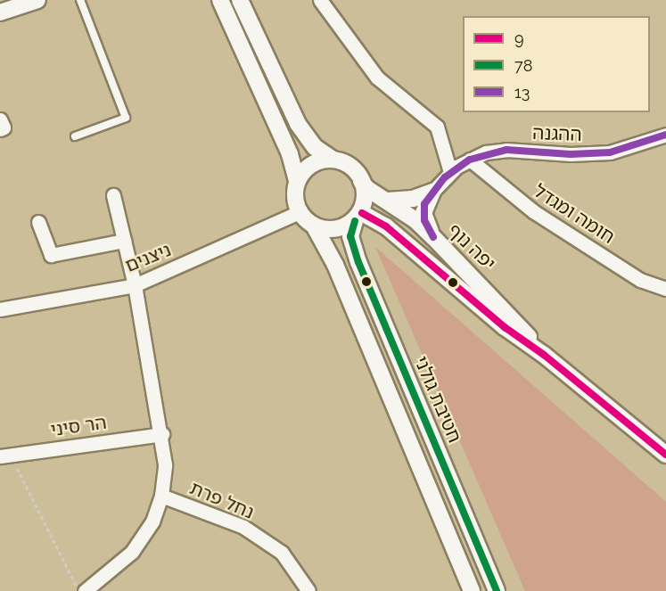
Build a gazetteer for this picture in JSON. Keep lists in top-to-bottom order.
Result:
{
  "streets": {
    "street": [
      "ההגנה",
      "חומה ומגדל",
      "יפה נוף",
      "ניצנים",
      "חטיבת גולני",
      "הר סיני",
      "נחל פרת"
    ]
  },
  "crossings": [
    ["ההגנה", "חומה ומגדל"],
    ["יפה נוף", "ניצנים"],
    ["יפה נוף", "חטיבת גולני"],
    ["ניצנים", "חטיבת גולני"]
  ],
  "lines": ["transit line 13", "transit line 9", "transit line 78"],
  "legend": ["9", "78", "13"]
}
